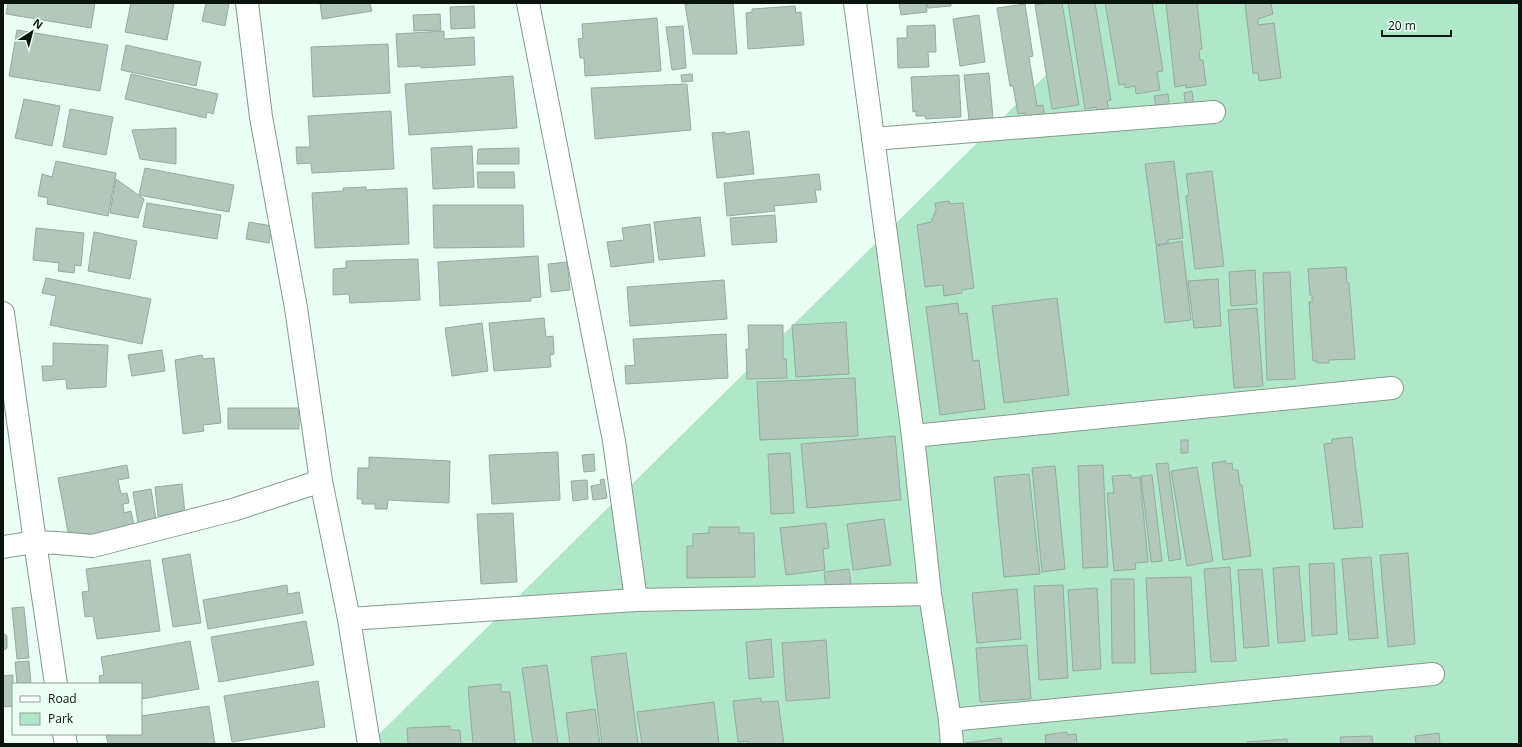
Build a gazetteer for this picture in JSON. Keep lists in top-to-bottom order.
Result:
{
  "legend": ["Road", "Park"],
  "scale_bar": "20 m",
  "north": "top right"
}
